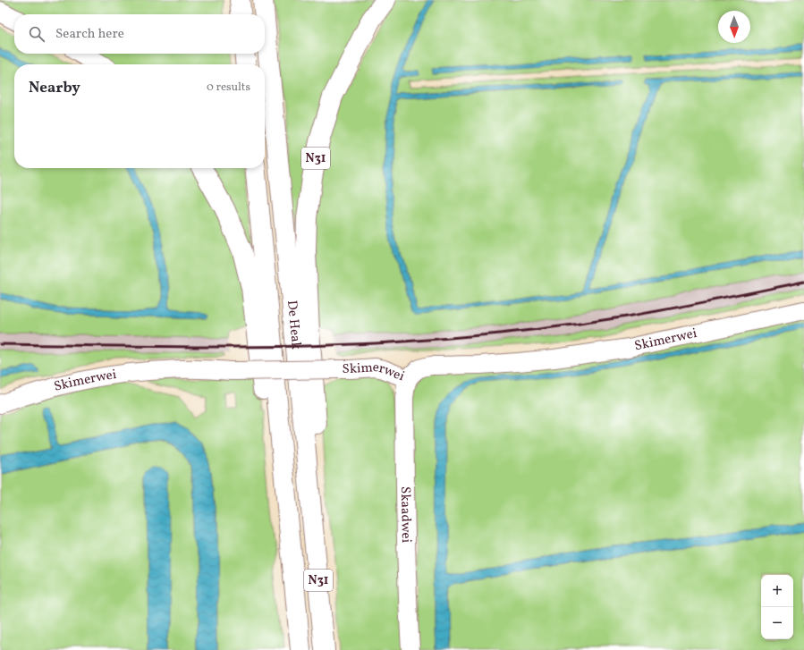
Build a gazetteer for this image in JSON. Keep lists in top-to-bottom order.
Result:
{
  "streets": {
    "highway": ["N31", "De Heak"],
    "street": ["Skimerwei", "Skaadwei"]
  },
  "crossings": [
    ["N31", "De Heak"],
    ["Skimerwei", "Skaadwei"]
  ],
  "north": "bottom",
  "page": {
    "search": "Search here",
    "heading": ["Nearby", "0 results"],
    "map_buttons": ["+", "−"]
  }
}
